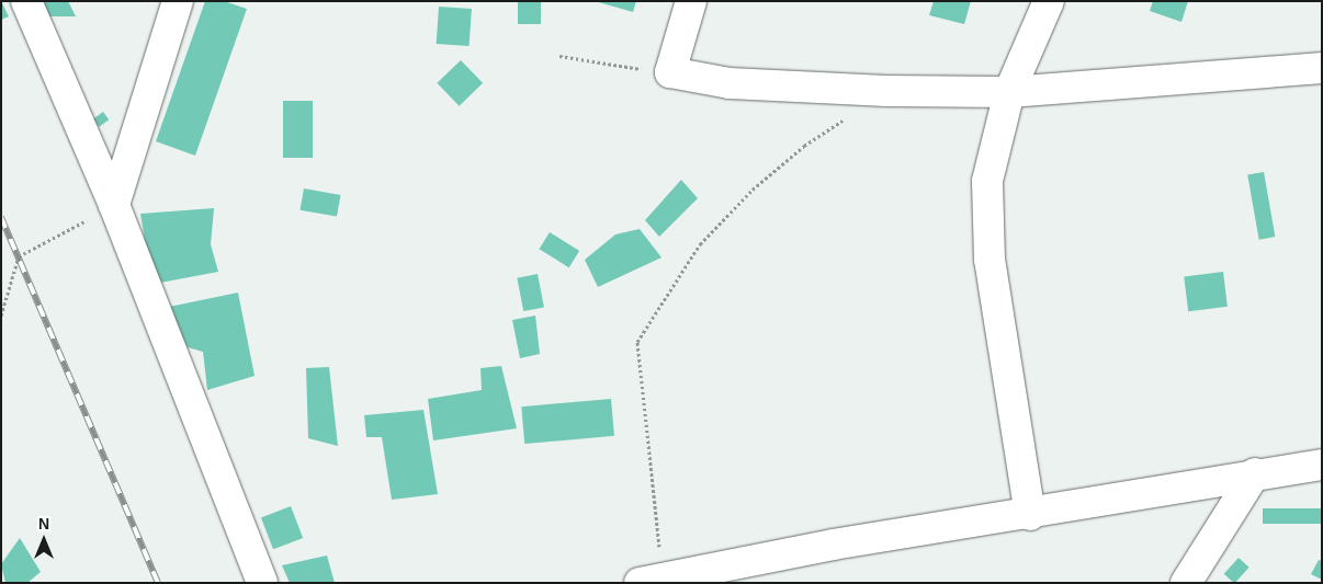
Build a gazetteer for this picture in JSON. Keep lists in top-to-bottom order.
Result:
{
  "north": "top"
}
